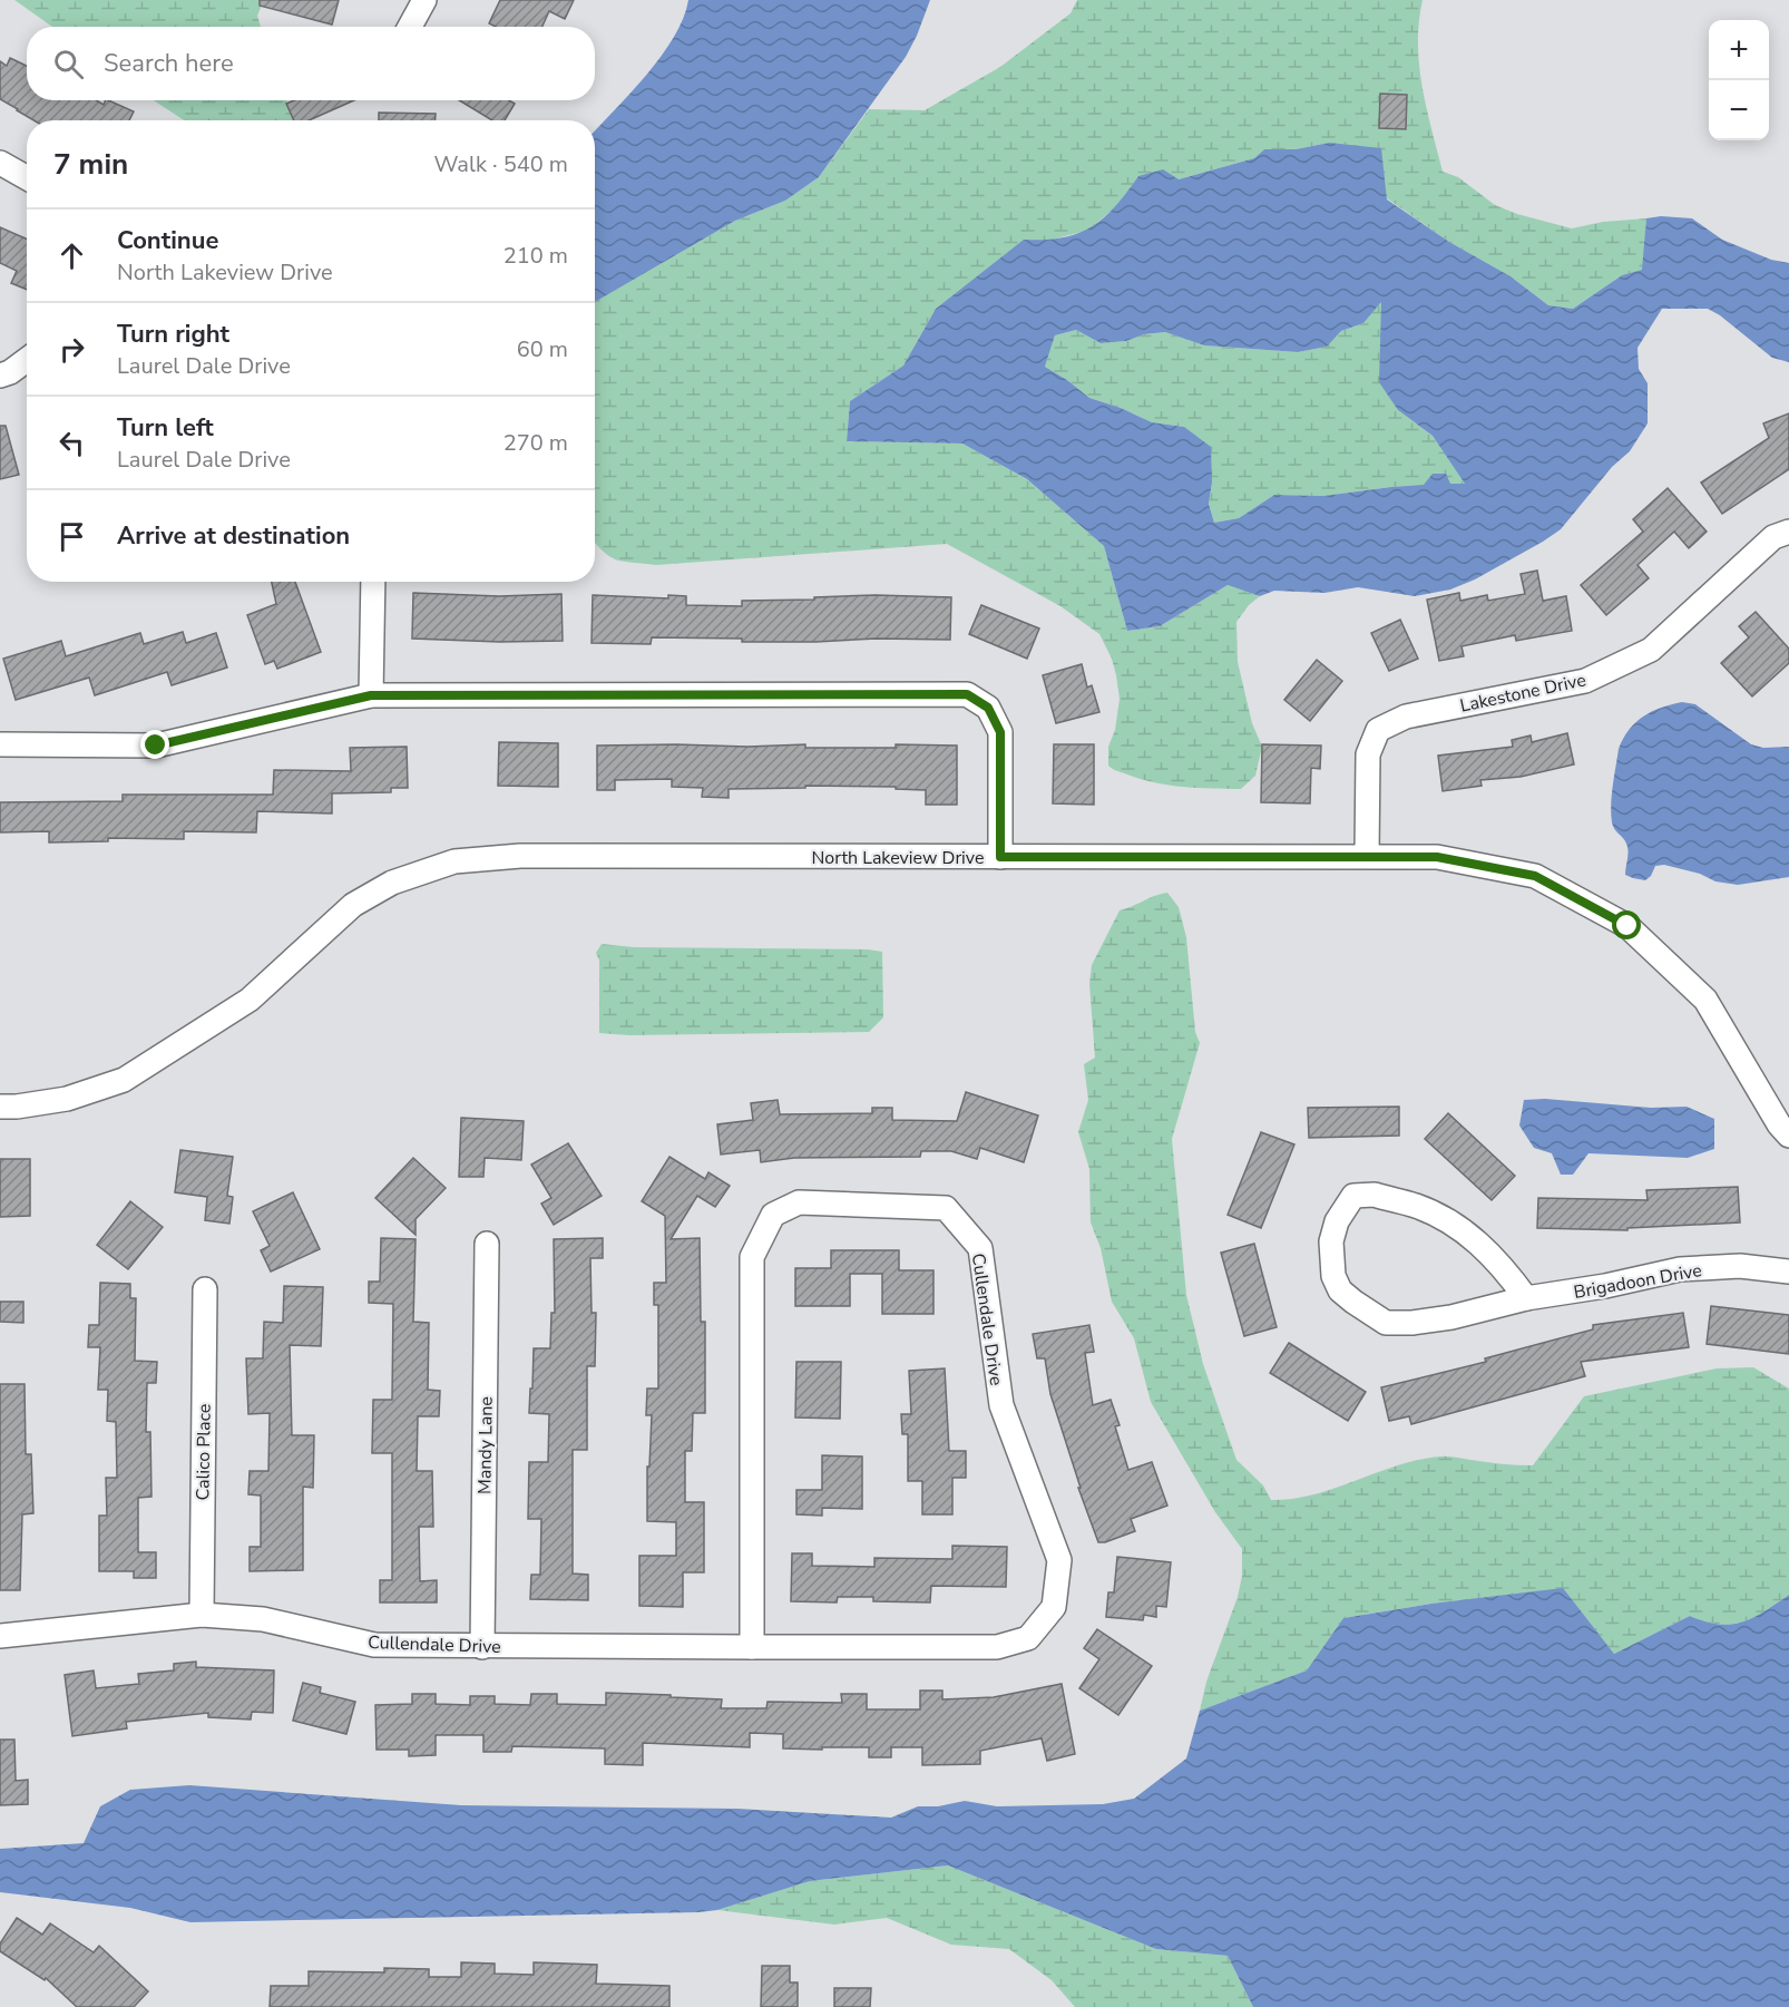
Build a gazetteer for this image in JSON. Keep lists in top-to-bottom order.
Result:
{
  "streets": {
    "street": [
      "Lakestone Drive",
      "North Lakeview Drive",
      "Brigadoon Drive",
      "Cullendale Drive",
      "Mandy Lane",
      "Calico Place"
    ]
  },
  "crossings": [
    ["Lakestone Drive", "North Lakeview Drive"],
    ["Cullendale Drive", "Mandy Lane"],
    ["Cullendale Drive", "Calico Place"]
  ],
  "page": {
    "map_buttons": ["+", "−"],
    "search": "Search here",
    "heading": ["7 min", "Walk · 540 m"],
    "list": [
      ["Continue", "North Lakeview Drive", "210 m"],
      ["Turn right", "Laurel Dale Drive", "60 m"],
      ["Turn left", "Laurel Dale Drive", "270 m"],
      "Arrive at destination"
    ]
  }
}
